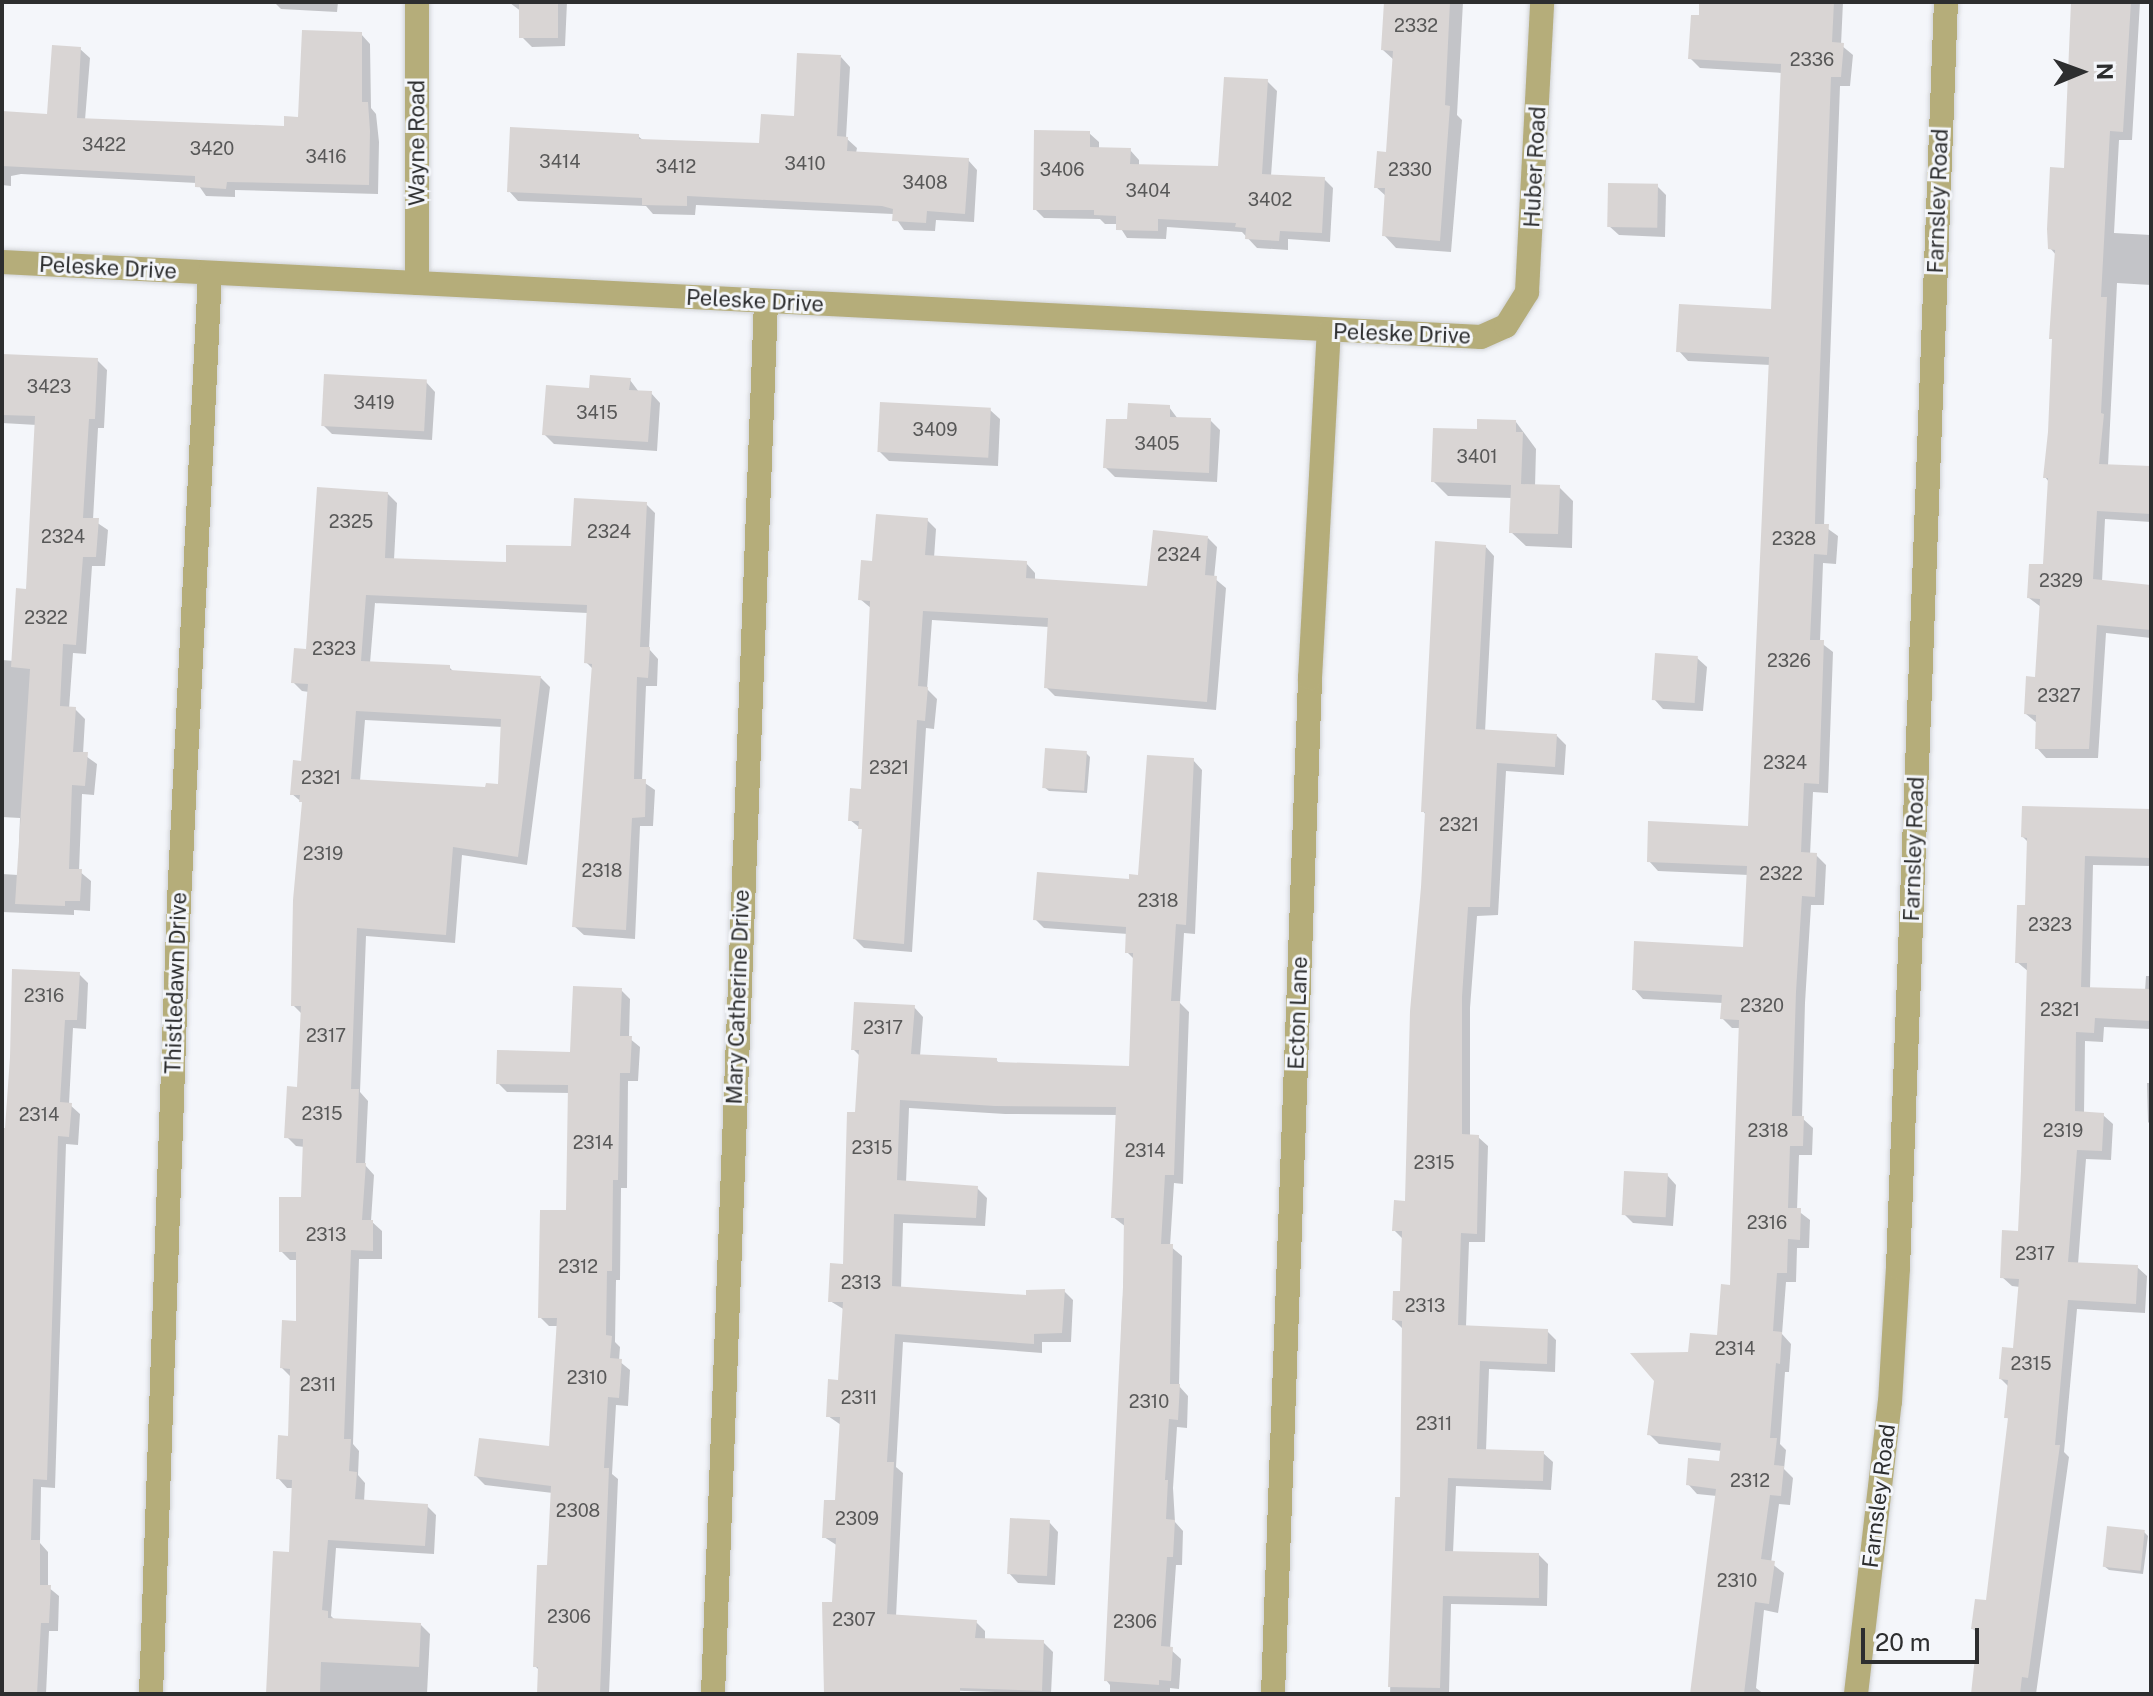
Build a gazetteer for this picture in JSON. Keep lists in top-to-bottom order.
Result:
{
  "streets": {
    "street": [
      "Wayne Road",
      "Huber Road",
      "Farnsley Road",
      "Peleske Drive",
      "Thistledawn Drive",
      "Mary Catherine Drive",
      "Ecton Lane"
    ]
  },
  "crossings": [
    ["Wayne Road", "Peleske Drive"],
    ["Huber Road", "Peleske Drive"],
    ["Peleske Drive", "Thistledawn Drive"],
    ["Peleske Drive", "Mary Catherine Drive"],
    ["Peleske Drive", "Ecton Lane"]
  ],
  "house_numbers": [
    "2332",
    "2336",
    "3422",
    "3420",
    "3416",
    "3414",
    "3410",
    "3412",
    "3406",
    "2330",
    "3408",
    "3404",
    "3402",
    "3423",
    "3419",
    "3415",
    "3409",
    "3405",
    "3401",
    "2325",
    "2324",
    "2324",
    "2328",
    "2324",
    "2329",
    "2322",
    "2323",
    "2326",
    "2327",
    "2324",
    "2321",
    "2321",
    "2321",
    "2319",
    "2318",
    "2322",
    "2318",
    "2323",
    "2316",
    "2320",
    "2321",
    "2317",
    "2317",
    "2315",
    "2314",
    "2318",
    "2319",
    "2314",
    "2315",
    "2314",
    "2315",
    "2316",
    "2313",
    "2317",
    "2312",
    "2313",
    "2313",
    "2314",
    "2315",
    "2310",
    "2311",
    "2311",
    "2310",
    "2311",
    "2312",
    "2308",
    "2309",
    "2310",
    "2306",
    "2307",
    "2306"
  ],
  "scale_bar": "20 m",
  "north": "right"
}
